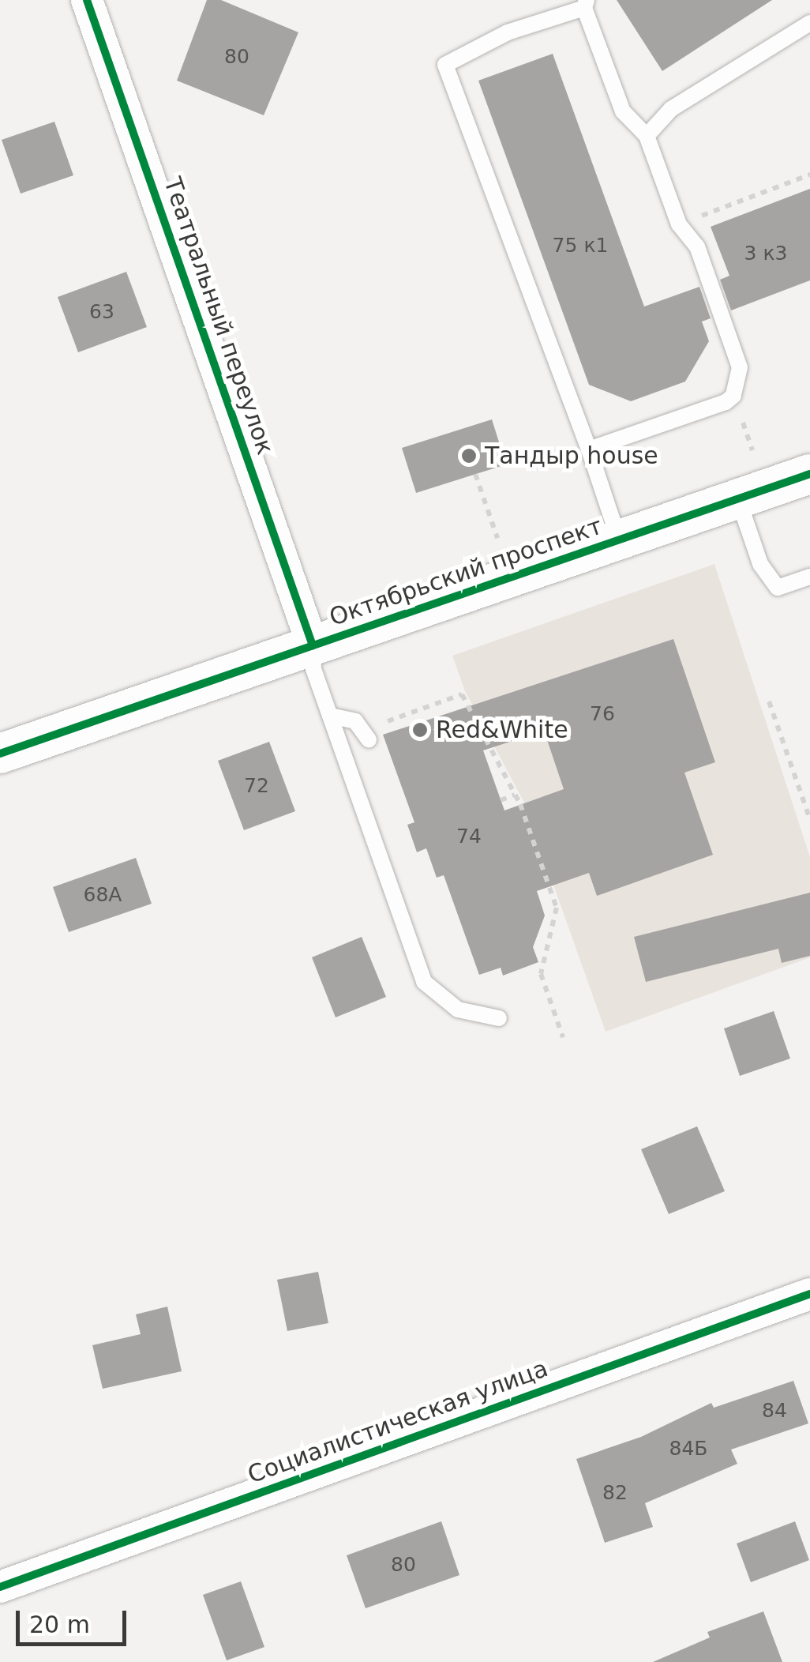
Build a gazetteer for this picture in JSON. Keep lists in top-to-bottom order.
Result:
{
  "streets": {
    "street": ["Театральный переулок", "Октябрьский проспект", "Социалистическая улица"]
  },
  "crossings": [
    ["Театральный переулок", "Октябрьский проспект"]
  ],
  "places": ["Тандыр house", "Red&White"],
  "house_numbers": [
    "80",
    "75 к1",
    "3 к3",
    "63",
    "76",
    "72",
    "74",
    "68А",
    "84",
    "84Б",
    "82",
    "80"
  ],
  "scale_bar": "20 m"
}
